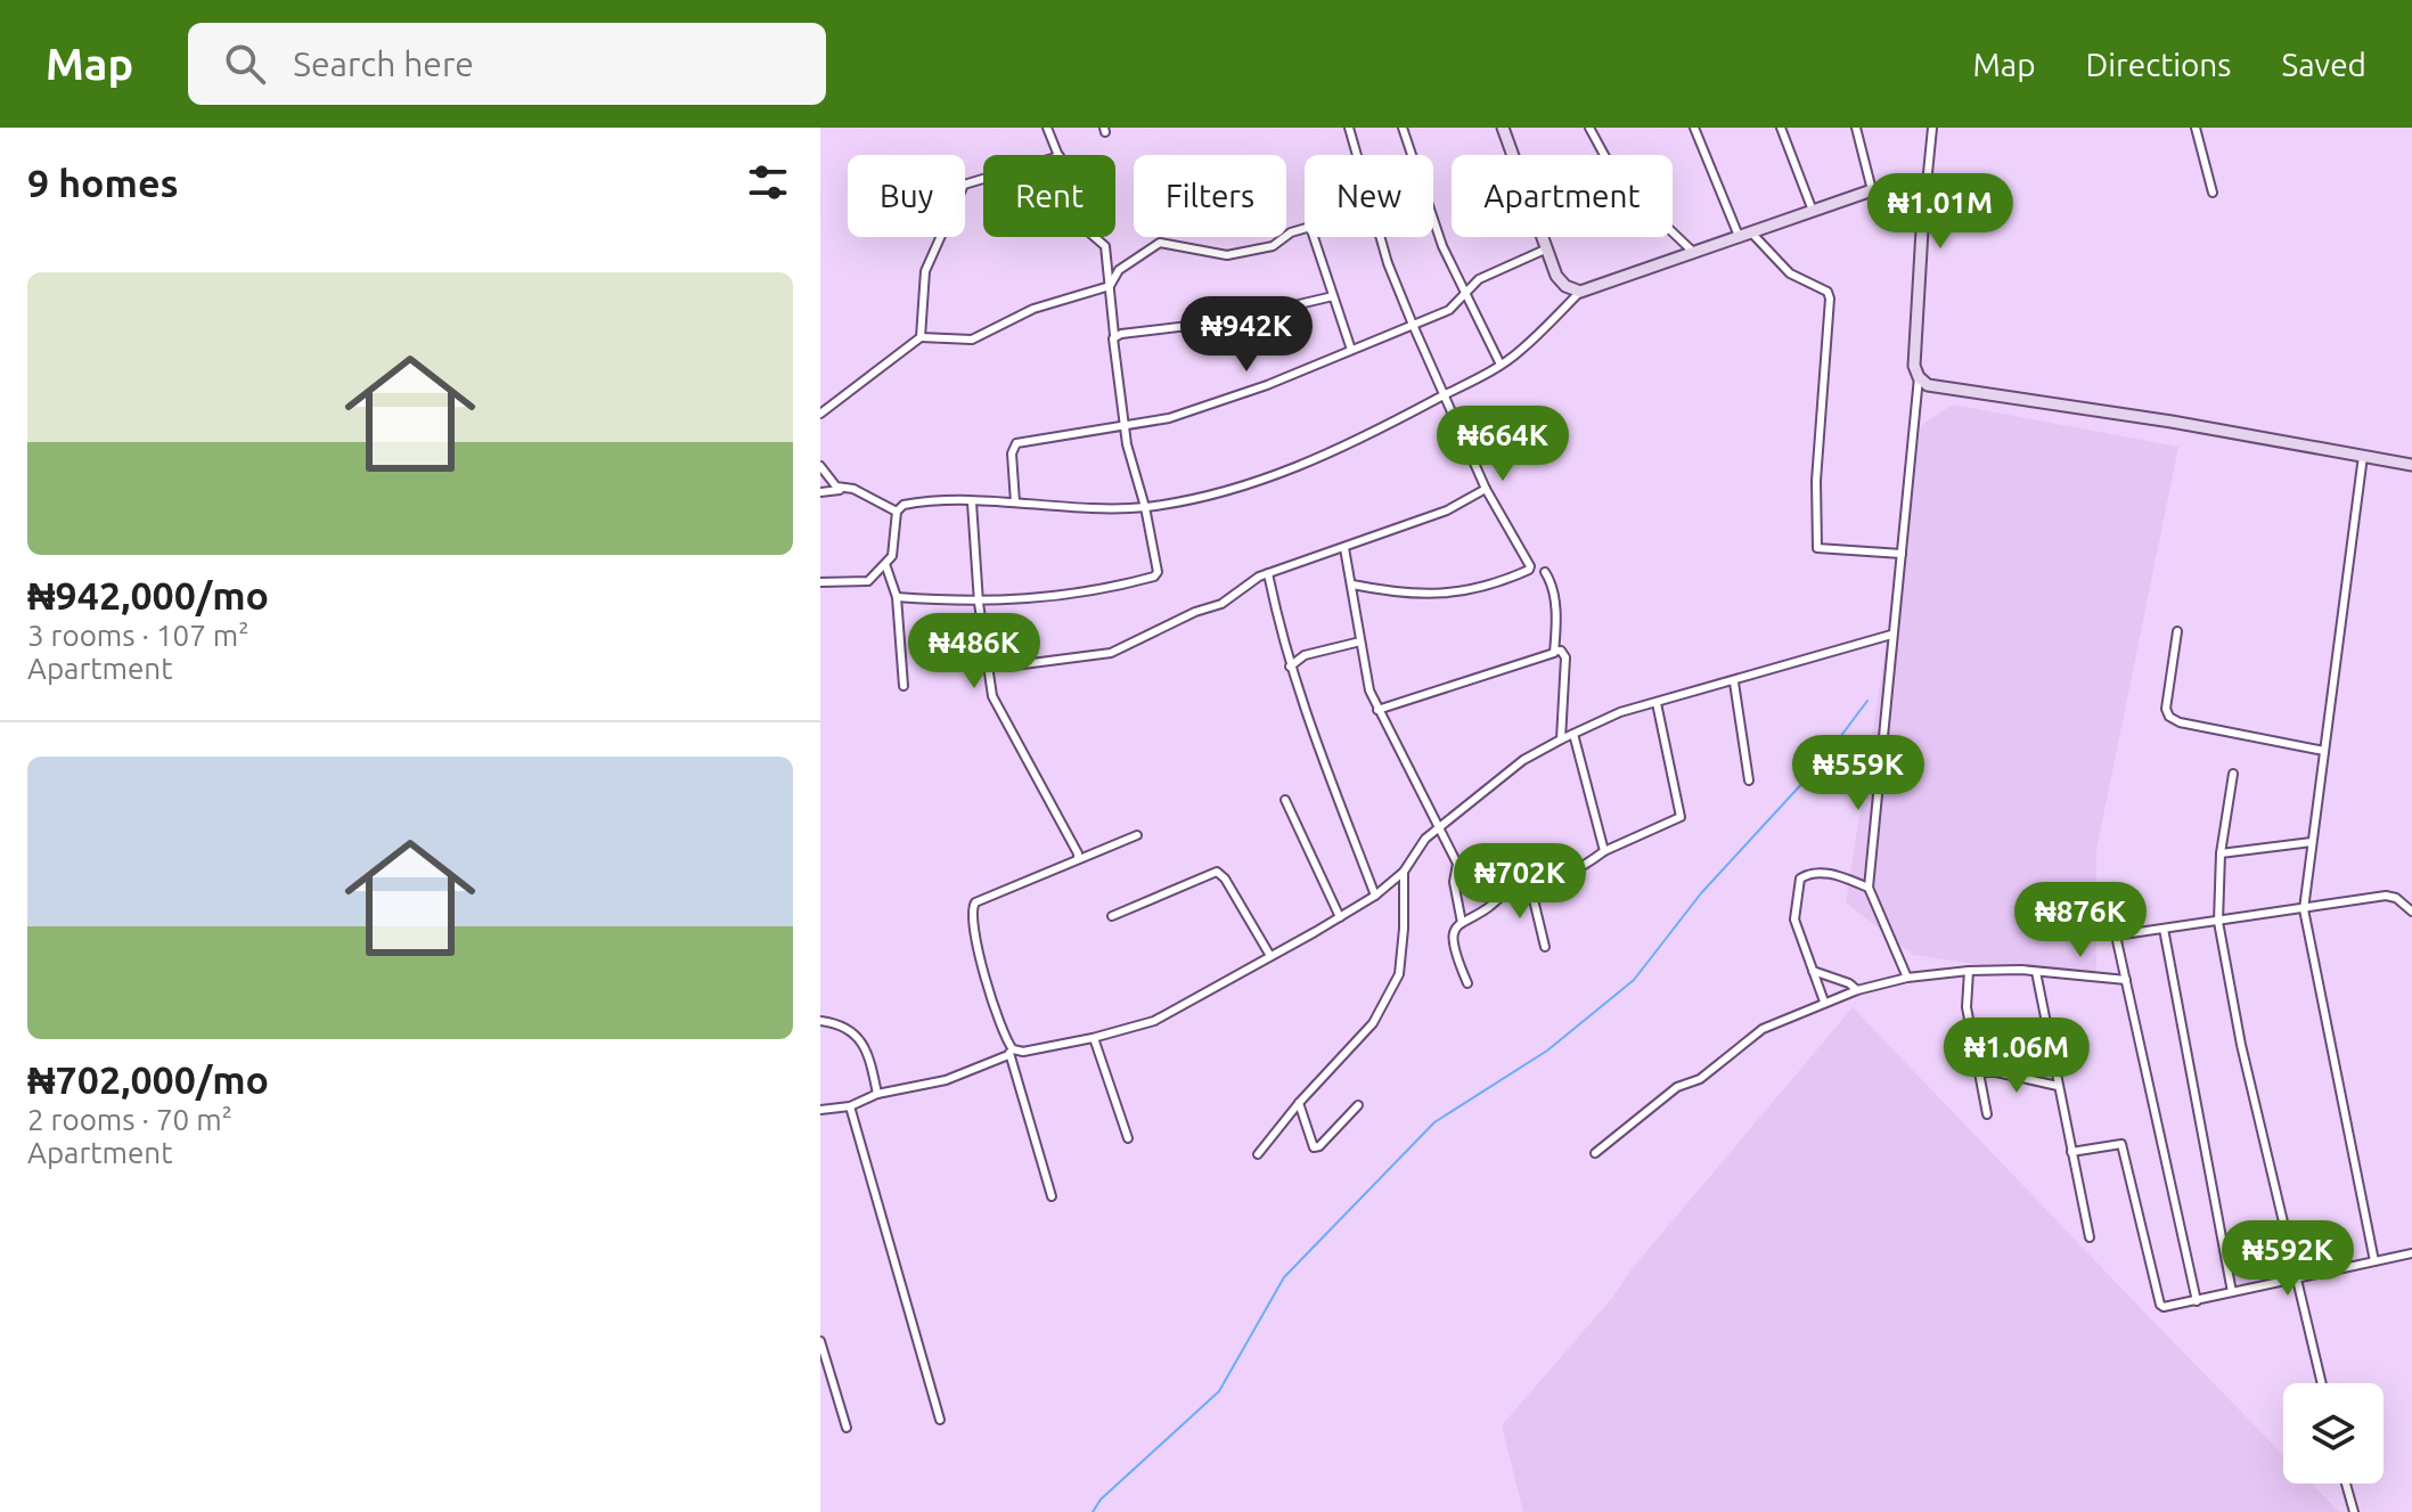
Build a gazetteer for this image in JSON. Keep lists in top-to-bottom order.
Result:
{
  "page": {
    "header": "Map",
    "search": "Search here",
    "nav": ["Map", "Directions", "Saved"],
    "heading": "9 homes",
    "chip": [
      "Buy",
      "Rent",
      "Filters",
      "New",
      "Apartment"
    ],
    "price": [
      "₦1.01M",
      "₦942K",
      "₦664K",
      "₦486K",
      "₦559K",
      "₦702K",
      "₦876K",
      "₦1.06M",
      "₦592K"
    ],
    "list": [
      {
        "name": "₦942,000/mo",
        "note": "3 rooms · 107 m² · Apartment"
      },
      {
        "name": "₦702,000/mo",
        "note": "2 rooms · 70 m² · Apartment"
      }
    ]
  }
}
